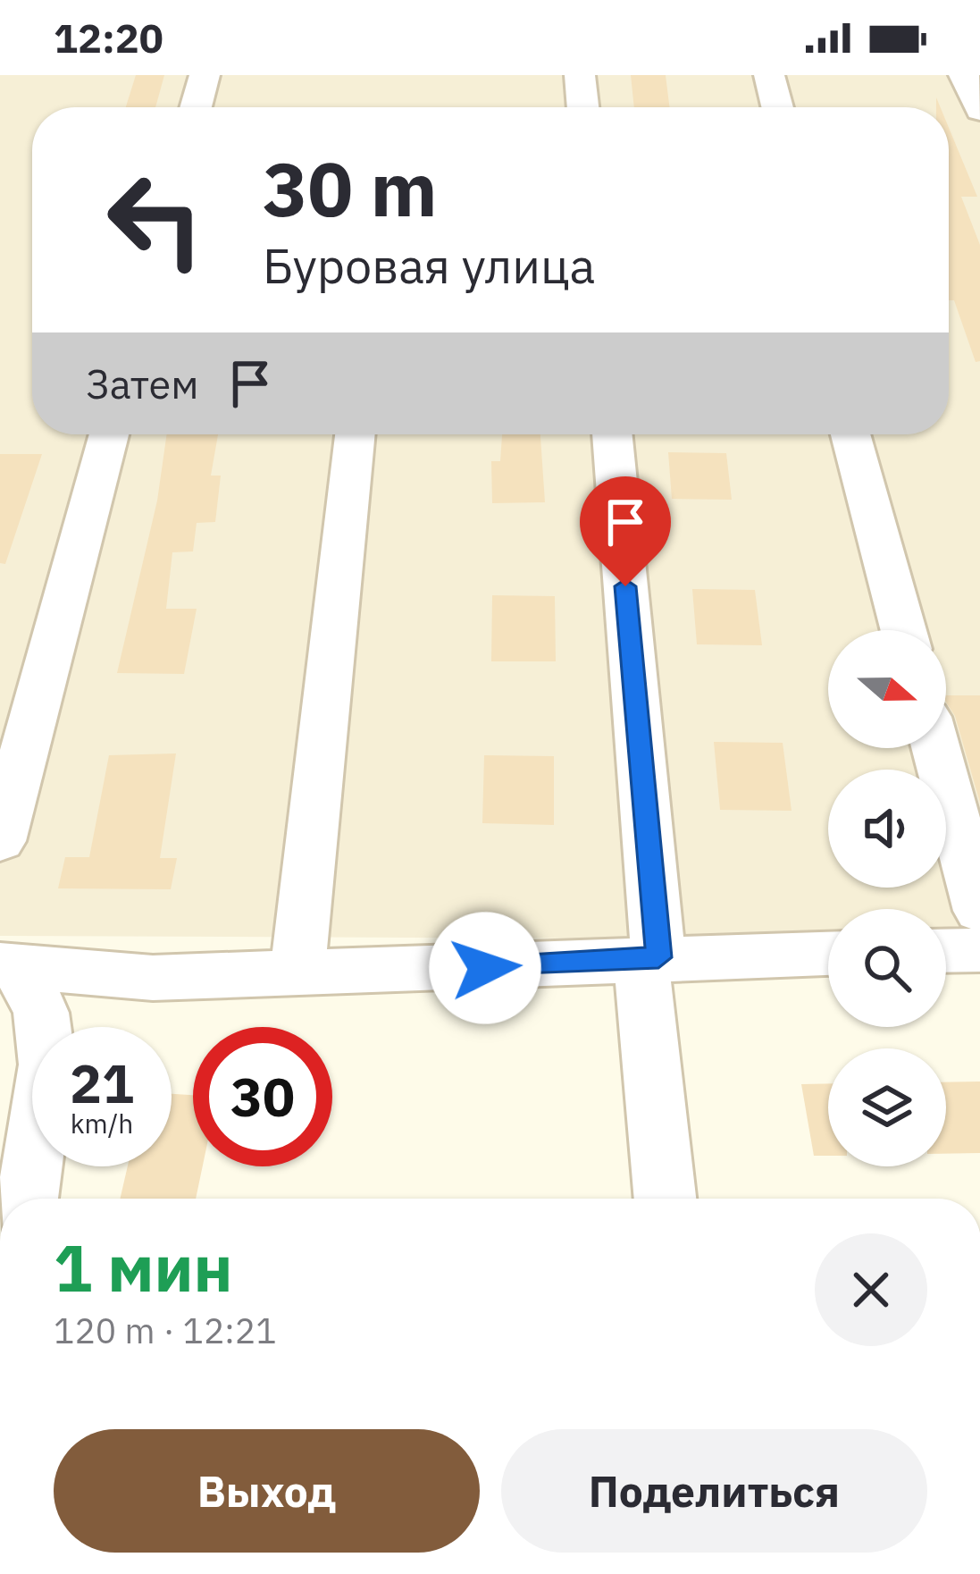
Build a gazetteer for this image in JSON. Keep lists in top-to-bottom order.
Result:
{
  "north": "right",
  "page": {
    "status": "12:20",
    "turn": ["30 m", "Буровая улица"],
    "then": "Затем",
    "speed": "21 km/h",
    "limit": "30",
    "heading": ["1 мин", "120 m · 12:21"],
    "buttons": ["Выход", "Поделиться"]
  }
}
